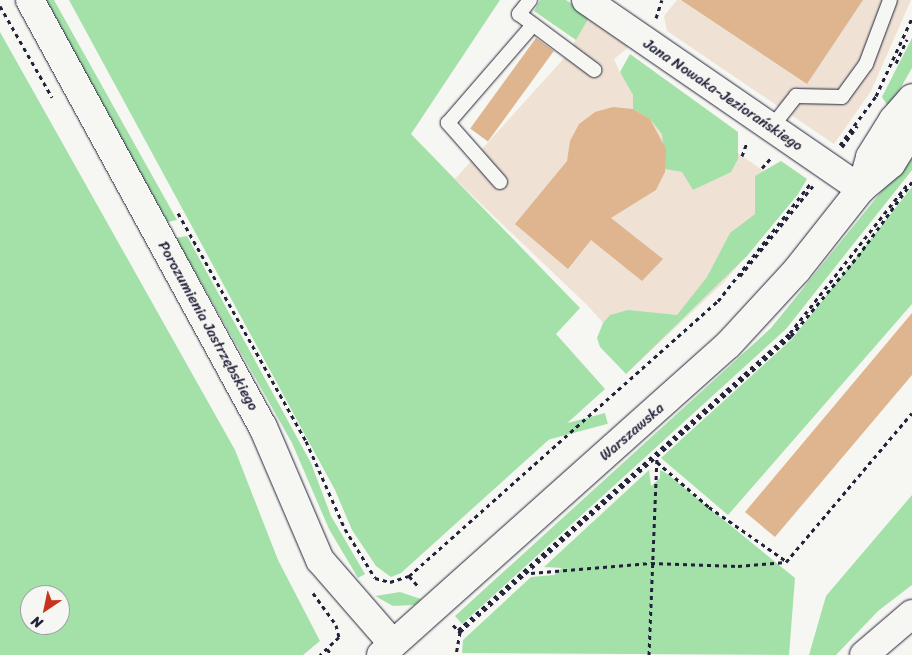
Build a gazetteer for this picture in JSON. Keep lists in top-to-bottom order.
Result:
{
  "streets": {
    "street": ["Jana Nowaka-Jeziorańskiego", "Porozumienia Jastrzębskiego", "Warszawska"]
  },
  "crossings": [
    ["Jana Nowaka-Jeziorańskiego", "Warszawska"],
    ["Porozumienia Jastrzębskiego", "Warszawska"]
  ],
  "north": "bottom left"
}
